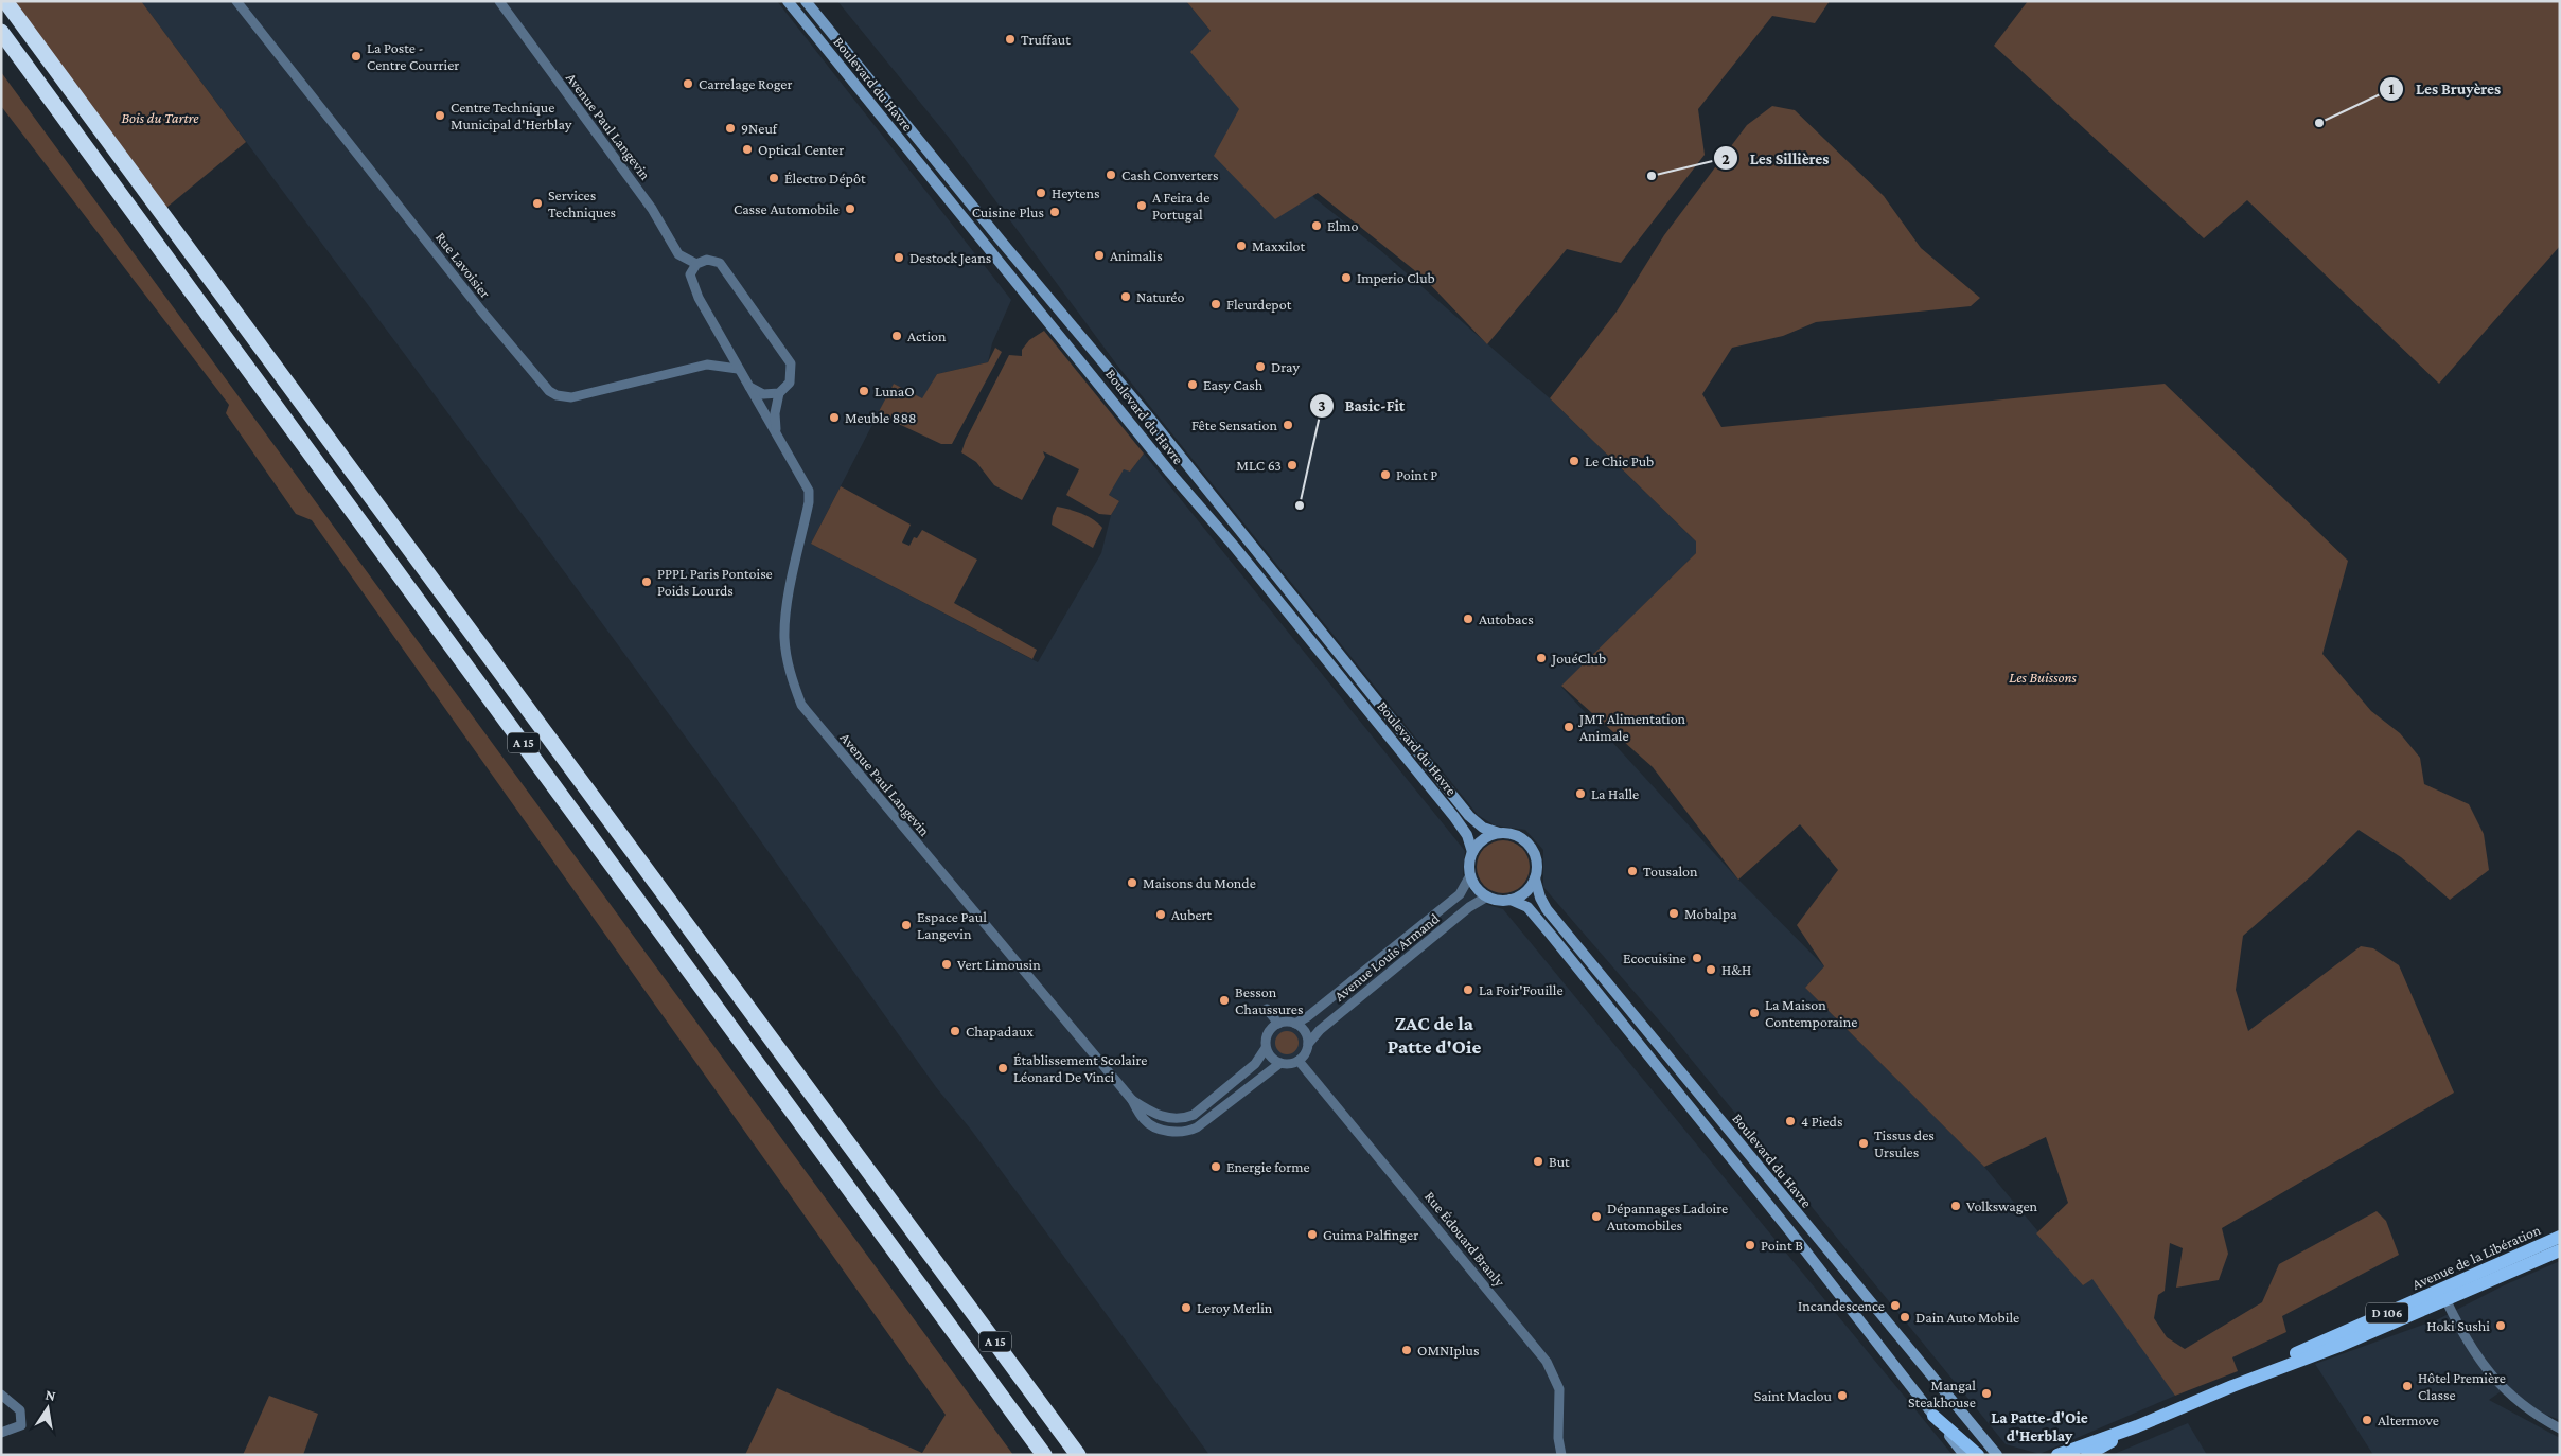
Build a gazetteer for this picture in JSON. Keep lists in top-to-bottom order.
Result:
{
  "streets": {
    "highway": ["A 15"],
    "main road": ["Boulevard du Havre", "Avenue de la Libération", "D 106"],
    "street": [
      "Avenue Paul Langevin",
      "Rue Lavoisier",
      "Avenue Louis Armand",
      "Rue Édouard Branly"
    ]
  },
  "crossings": [
    ["Boulevard du Havre", "Avenue Louis Armand"],
    ["Avenue Paul Langevin", "Rue Lavoisier"],
    ["Avenue Louis Armand", "Rue Édouard Branly"]
  ],
  "districts": ["ZAC de la Patte d'Oie", "La Patte-d'Oie d'Herblay"],
  "parks": ["Bois du Tartre", "Les Buissons"],
  "places": [
    "Truffaut",
    "La Poste - Centre Courrier",
    "Carrelage Roger",
    "Centre Technique Municipal d'Herblay",
    "Les Bruyères",
    "9Neuf",
    "Optical Center",
    "Cash Converters",
    "Les Sillières",
    "Électro Dépôt",
    "Heytens",
    "Services Techniques",
    "A Feira de Portugal",
    "Casse Automobile",
    "Cuisine Plus",
    "Elmo",
    "Maxxilot",
    "Animalis",
    "Destock Jeans",
    "Imperio Club",
    "Naturéo",
    "Fleurdepot",
    "Action",
    "Dray",
    "Easy Cash",
    "LunaO",
    "Meuble 888",
    "Fête Sensation",
    "Le Chic Pub",
    "MLC 63",
    "Point P",
    "Basic-Fit",
    "PPPL Paris Pontoise Poids Lourds",
    "Autobacs",
    "JouéClub",
    "JMT Alimentation Animale",
    "La Halle",
    "Tousalon",
    "Maisons du Monde",
    "Mobalpa",
    "Aubert",
    "Espace Paul Langevin",
    "Ecocuisine",
    "Vert Limousin",
    "H&H",
    "La Foir'Fouille",
    "Besson Chaussures",
    "La Maison Contemporaine",
    "Chapadaux",
    "Établissement Scolaire Léonard De Vinci",
    "4 Pieds",
    "Tissus des Ursules",
    "But",
    "Energie forme",
    "Volkswagen",
    "Dépannages Ladoire Automobiles",
    "Guima Palfinger",
    "Point B",
    "Incandescence",
    "Leroy Merlin",
    "Dain Auto Mobile",
    "Hoki Sushi",
    "OMNIplus",
    "Hôtel Première Classe",
    "Mangal Steakhouse",
    "Saint Maclou",
    "Altermove"
  ],
  "north": "top"
}
